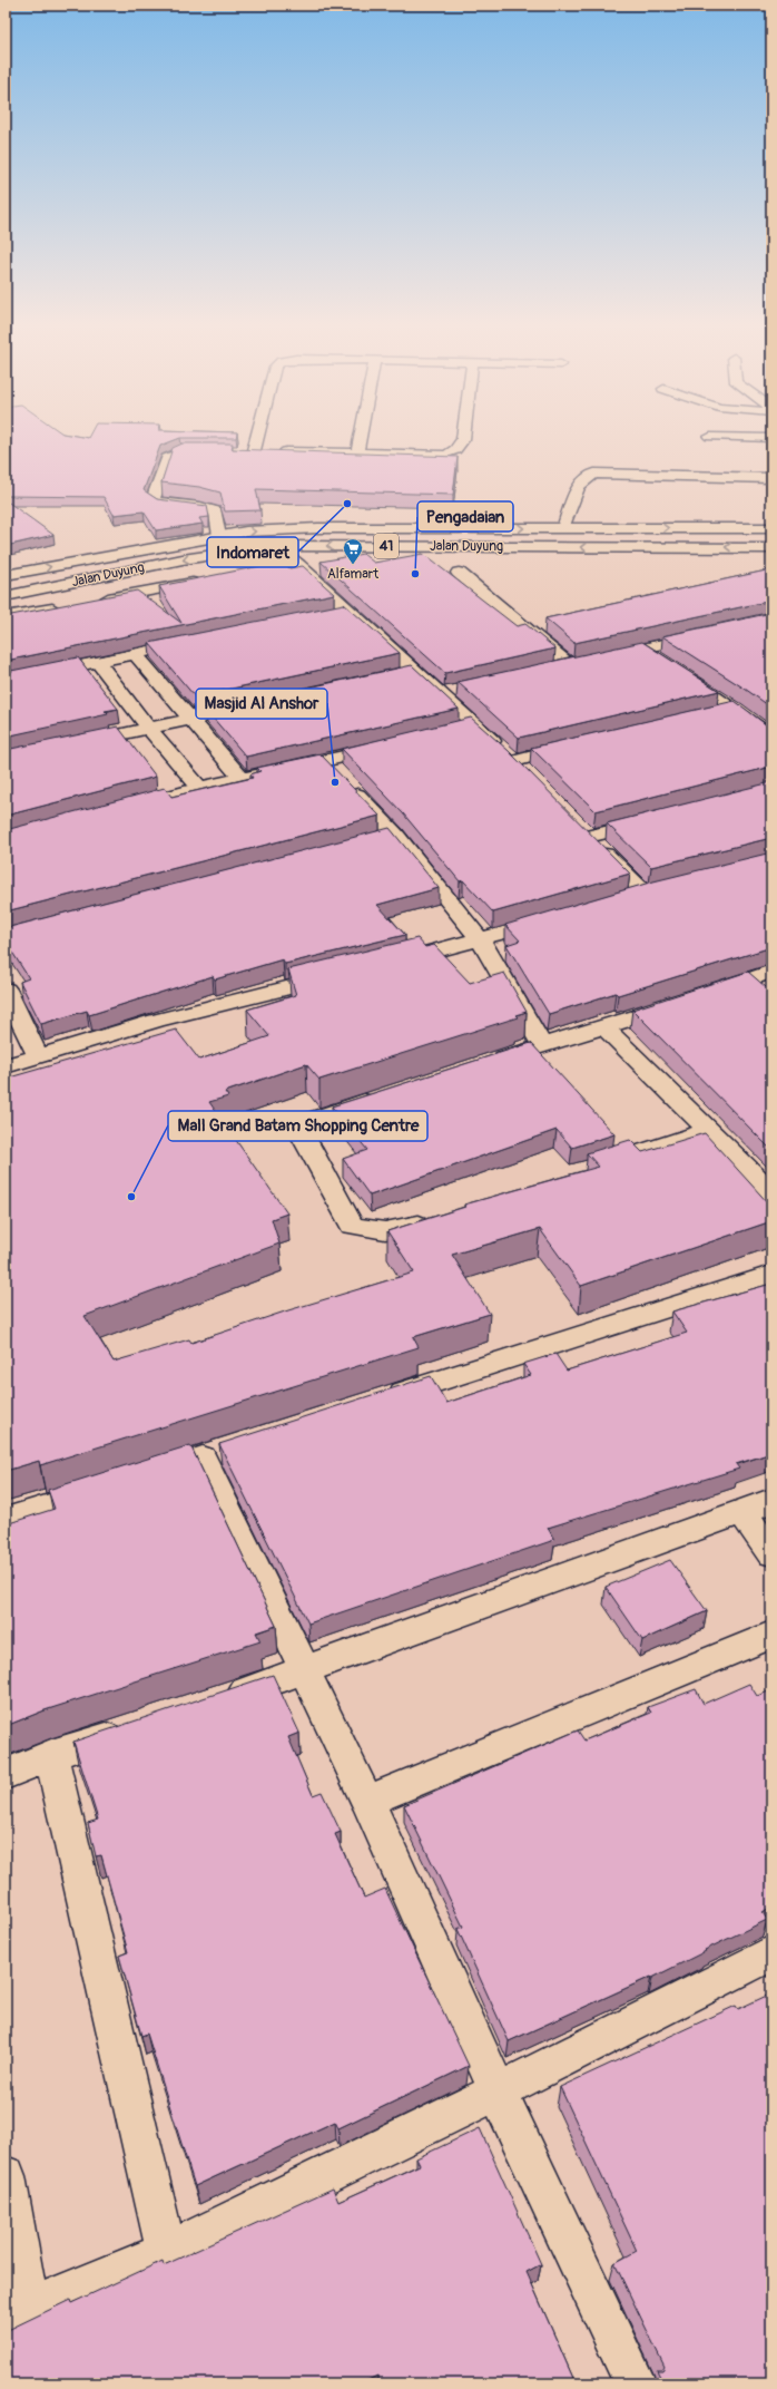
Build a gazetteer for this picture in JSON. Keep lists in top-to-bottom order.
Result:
{
  "streets": {
    "main road": ["41", "Jalan Duyung"]
  },
  "places": {
    "other": [
      "Indomaret",
      "Pengadaian",
      "Masjid Al Anshor",
      "Mall Grand Batam Shopping Centre"
    ],
    "supermarket": ["Alfamart"]
  }
}
